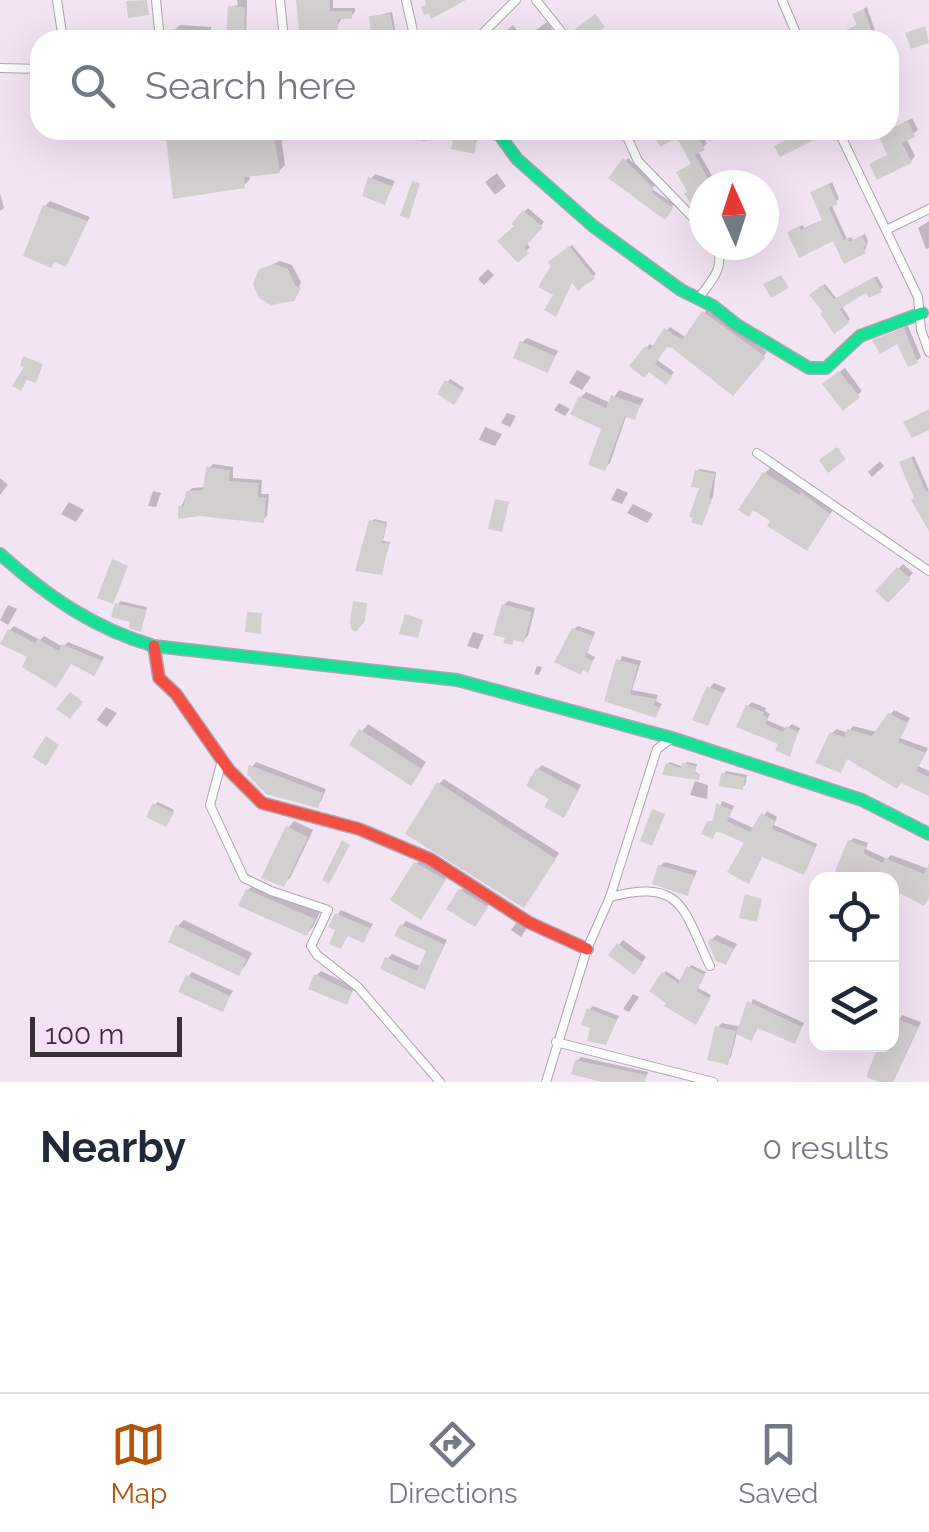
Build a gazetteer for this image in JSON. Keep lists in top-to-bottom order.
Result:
{
  "scale_bar": "100 m",
  "north": "top",
  "page": {
    "search": "Search here",
    "scale": "100 m",
    "heading": ["Nearby", "0 results"],
    "nav": ["Map", "Directions", "Saved"]
  }
}
